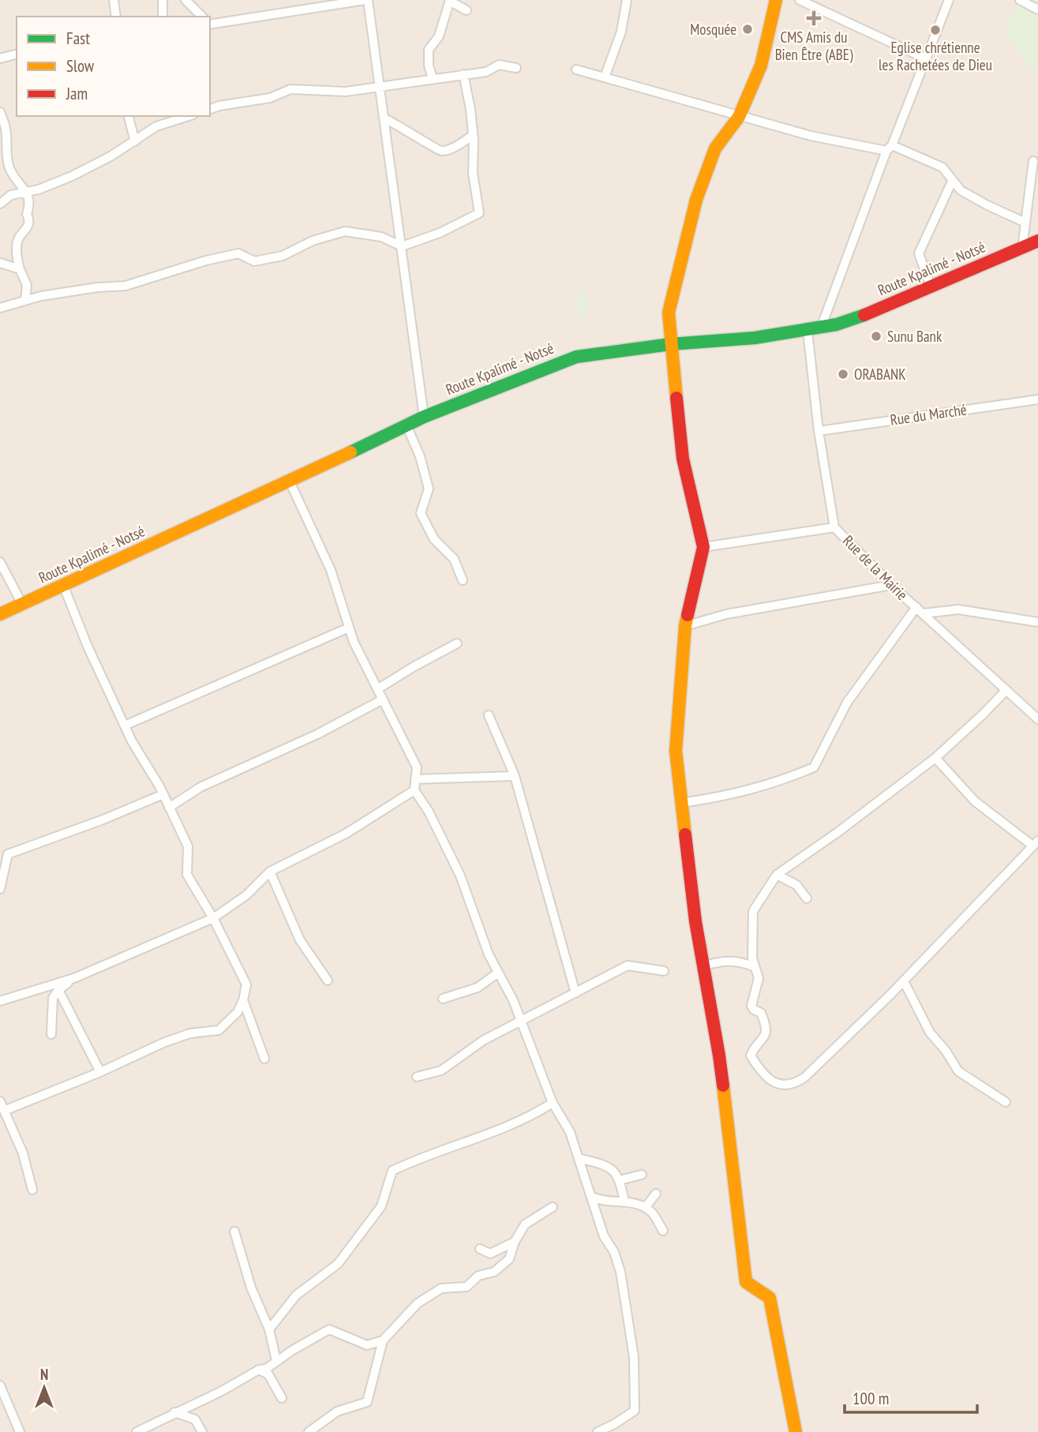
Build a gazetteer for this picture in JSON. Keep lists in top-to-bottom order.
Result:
{
  "streets": {
    "street": ["Route Kpalimé - Notsé", "Rue du Marché", "Rue de la Mairie"]
  },
  "crossings": [
    ["Route Kpalimé - Notsé", "Rue de la Mairie"],
    ["Rue du Marché", "Rue de la Mairie"]
  ],
  "places": {
    "health": ["CMS Amis du Bien Être (ABE)"],
    "other": [
      "Mosquée",
      "Eglise chrétienne les Rachetées de Dieu",
      "Sunu Bank",
      "ORABANK"
    ]
  },
  "legend": ["Fast", "Slow", "Jam"],
  "scale_bar": "100 m",
  "north": "top"
}
